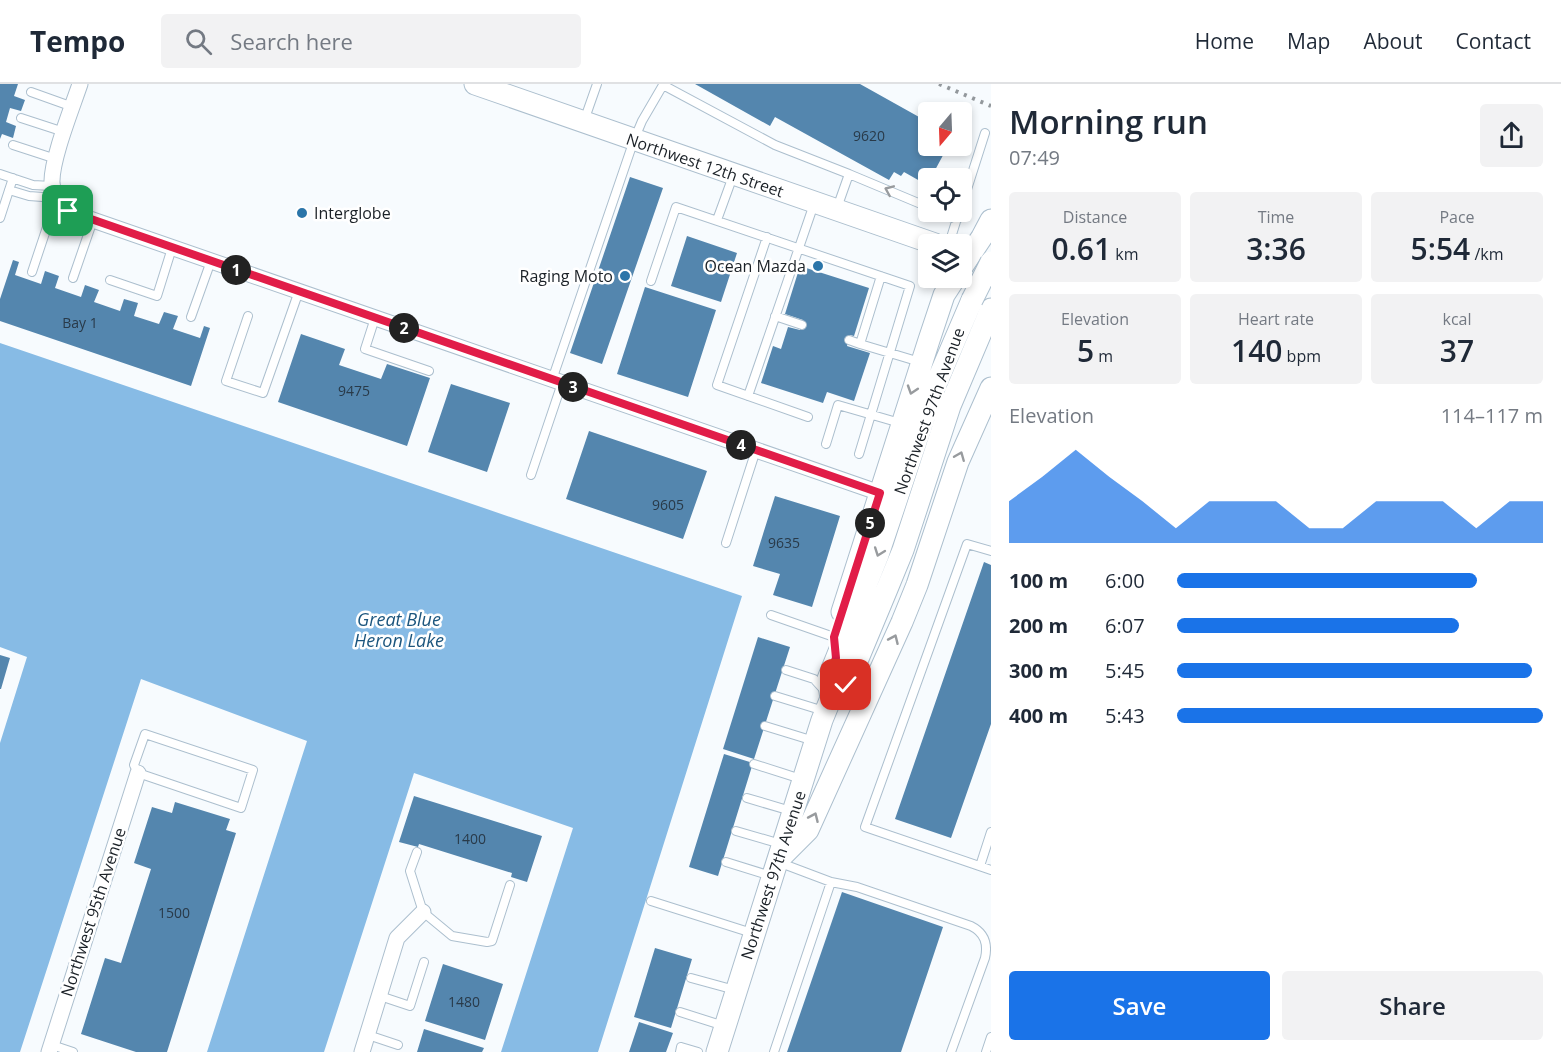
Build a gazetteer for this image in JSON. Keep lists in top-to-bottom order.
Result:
{
  "streets": {
    "street": ["Northwest 12th Street", "Northwest 97th Avenue", "Northwest 95th Avenue"]
  },
  "water": ["Great Blue Heron Lake"],
  "places": ["Interglobe", "Ocean Mazda", "Raging Moto"],
  "house_numbers": [
    "9620",
    "Bay 1",
    "9475",
    "9605",
    "9635",
    "1400",
    "1500",
    "1480"
  ],
  "north": "bottom",
  "page": {
    "header": "Tempo",
    "search": "Search here",
    "nav": [
      "Home",
      "Map",
      "About",
      "Contact"
    ],
    "heading": ["Morning run", "07:49"],
    "stats": [
      ["Distance", "0.61 km"],
      ["Time", "3:36"],
      ["Pace", "5:54 /km"],
      ["Elevation", "5 m"],
      ["Heart rate", "140 bpm"],
      ["kcal", "37"]
    ],
    "pins": [
      "1",
      "2",
      "3",
      "4",
      "5"
    ],
    "chart": ["Elevation", "114–117 m"],
    "list": [
      {
        "name": "100 m",
        "note": "6:00"
      },
      {
        "name": "200 m",
        "note": "6:07"
      },
      {
        "name": "300 m",
        "note": "5:45"
      },
      {
        "name": "400 m",
        "note": "5:43"
      }
    ],
    "buttons": ["Save", "Share"]
  }
}
